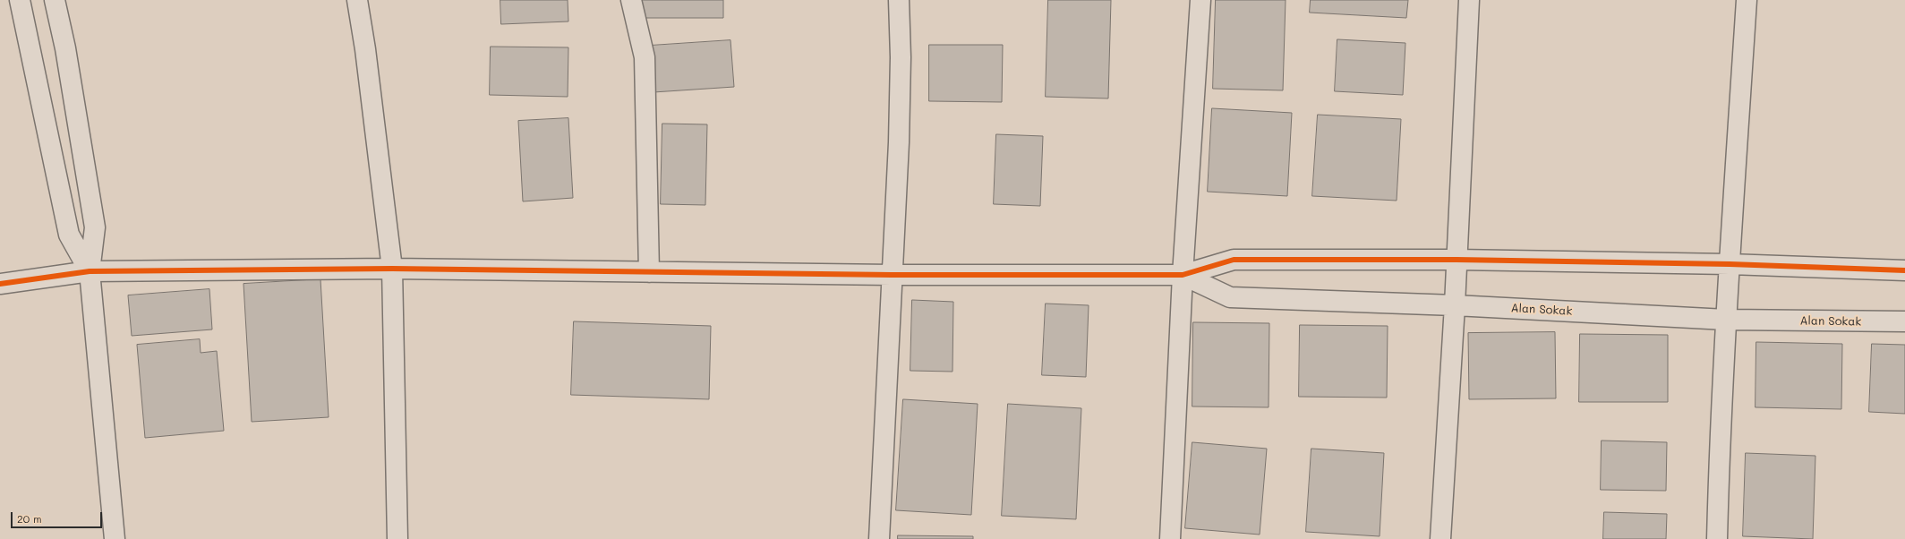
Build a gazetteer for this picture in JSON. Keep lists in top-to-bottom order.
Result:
{
  "streets": {
    "street": ["Alan Sokak"]
  },
  "scale_bar": "20 m"
}
